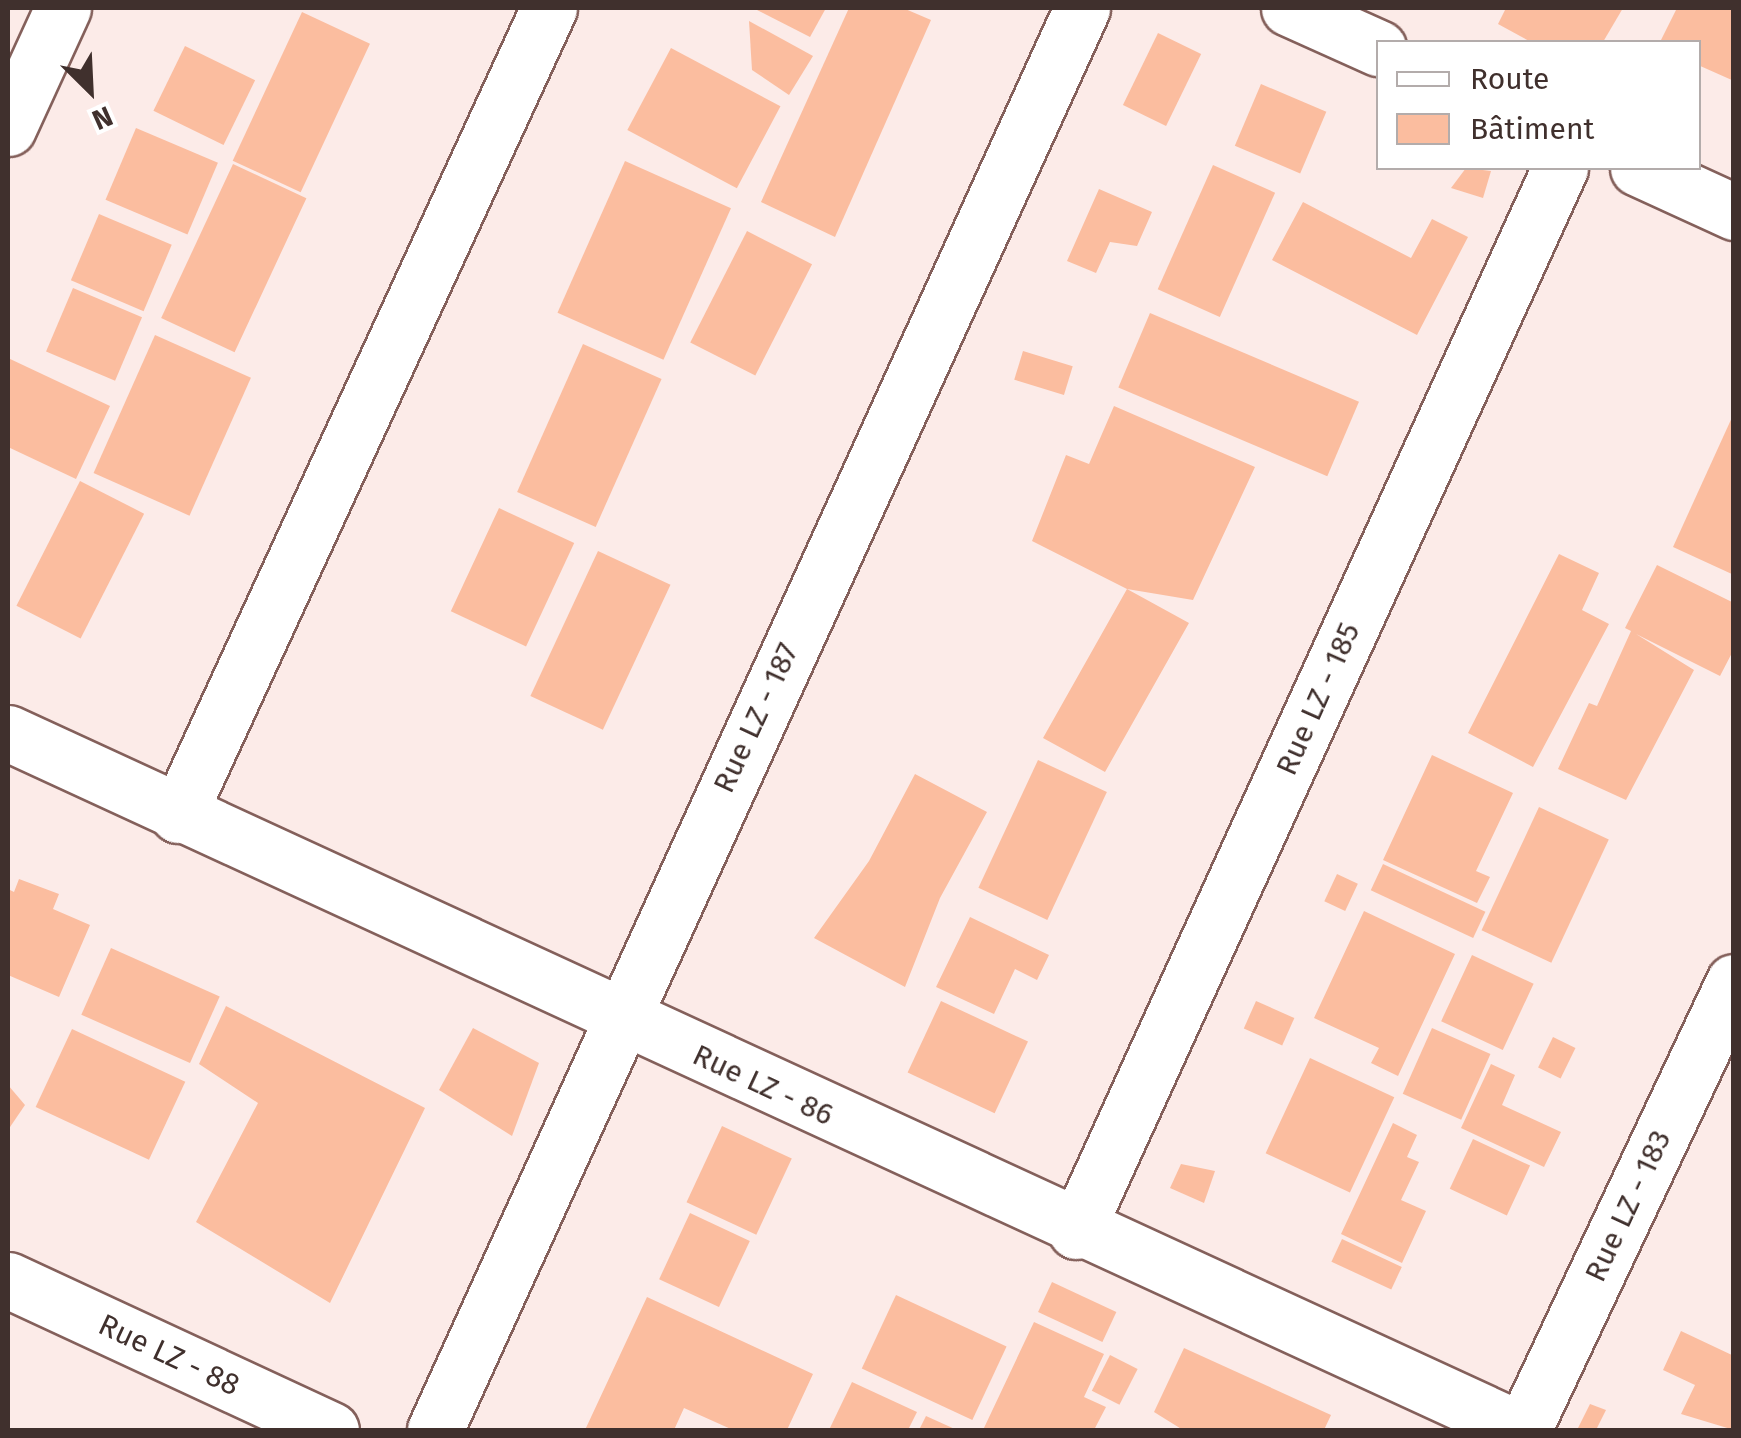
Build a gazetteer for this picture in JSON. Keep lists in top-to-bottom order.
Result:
{
  "streets": {
    "street": [
      "Rue LZ - 185",
      "Rue LZ - 187",
      "Rue LZ - 86",
      "Rue LZ - 183",
      "Rue LZ - 88"
    ]
  },
  "crossings": [
    ["Rue LZ - 185", "Rue LZ - 86"],
    ["Rue LZ - 187", "Rue LZ - 86"],
    ["Rue LZ - 86", "Rue LZ - 183"]
  ],
  "legend": ["Route", "Bâtiment"],
  "north": "bottom right"
}
